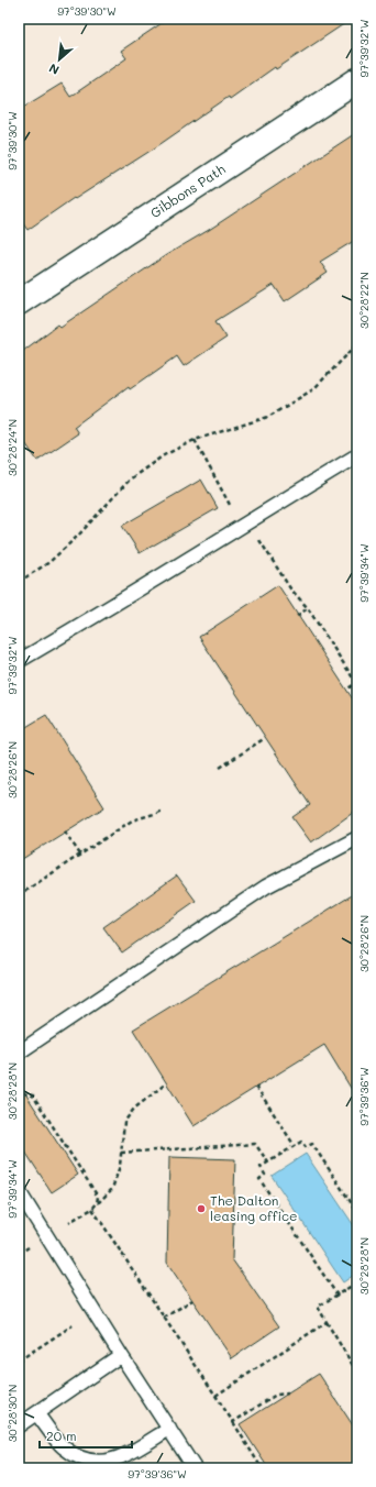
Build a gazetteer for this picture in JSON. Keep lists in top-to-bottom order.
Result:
{
  "streets": {
    "street": ["Gibbons Path"]
  },
  "places": ["The Dalton leasing office"],
  "scale_bar": "20 m",
  "north": "bottom left",
  "coordinates": [
    "97°39'30\"W",
    "97°39'32\"W",
    "30°28'22\"N",
    "30°28'24\"N",
    "97°39'34\"W",
    "30°28'26\"N",
    "30°28'28\"N",
    "97°39'36\"W",
    "30°28'30\"N"
  ]
}
